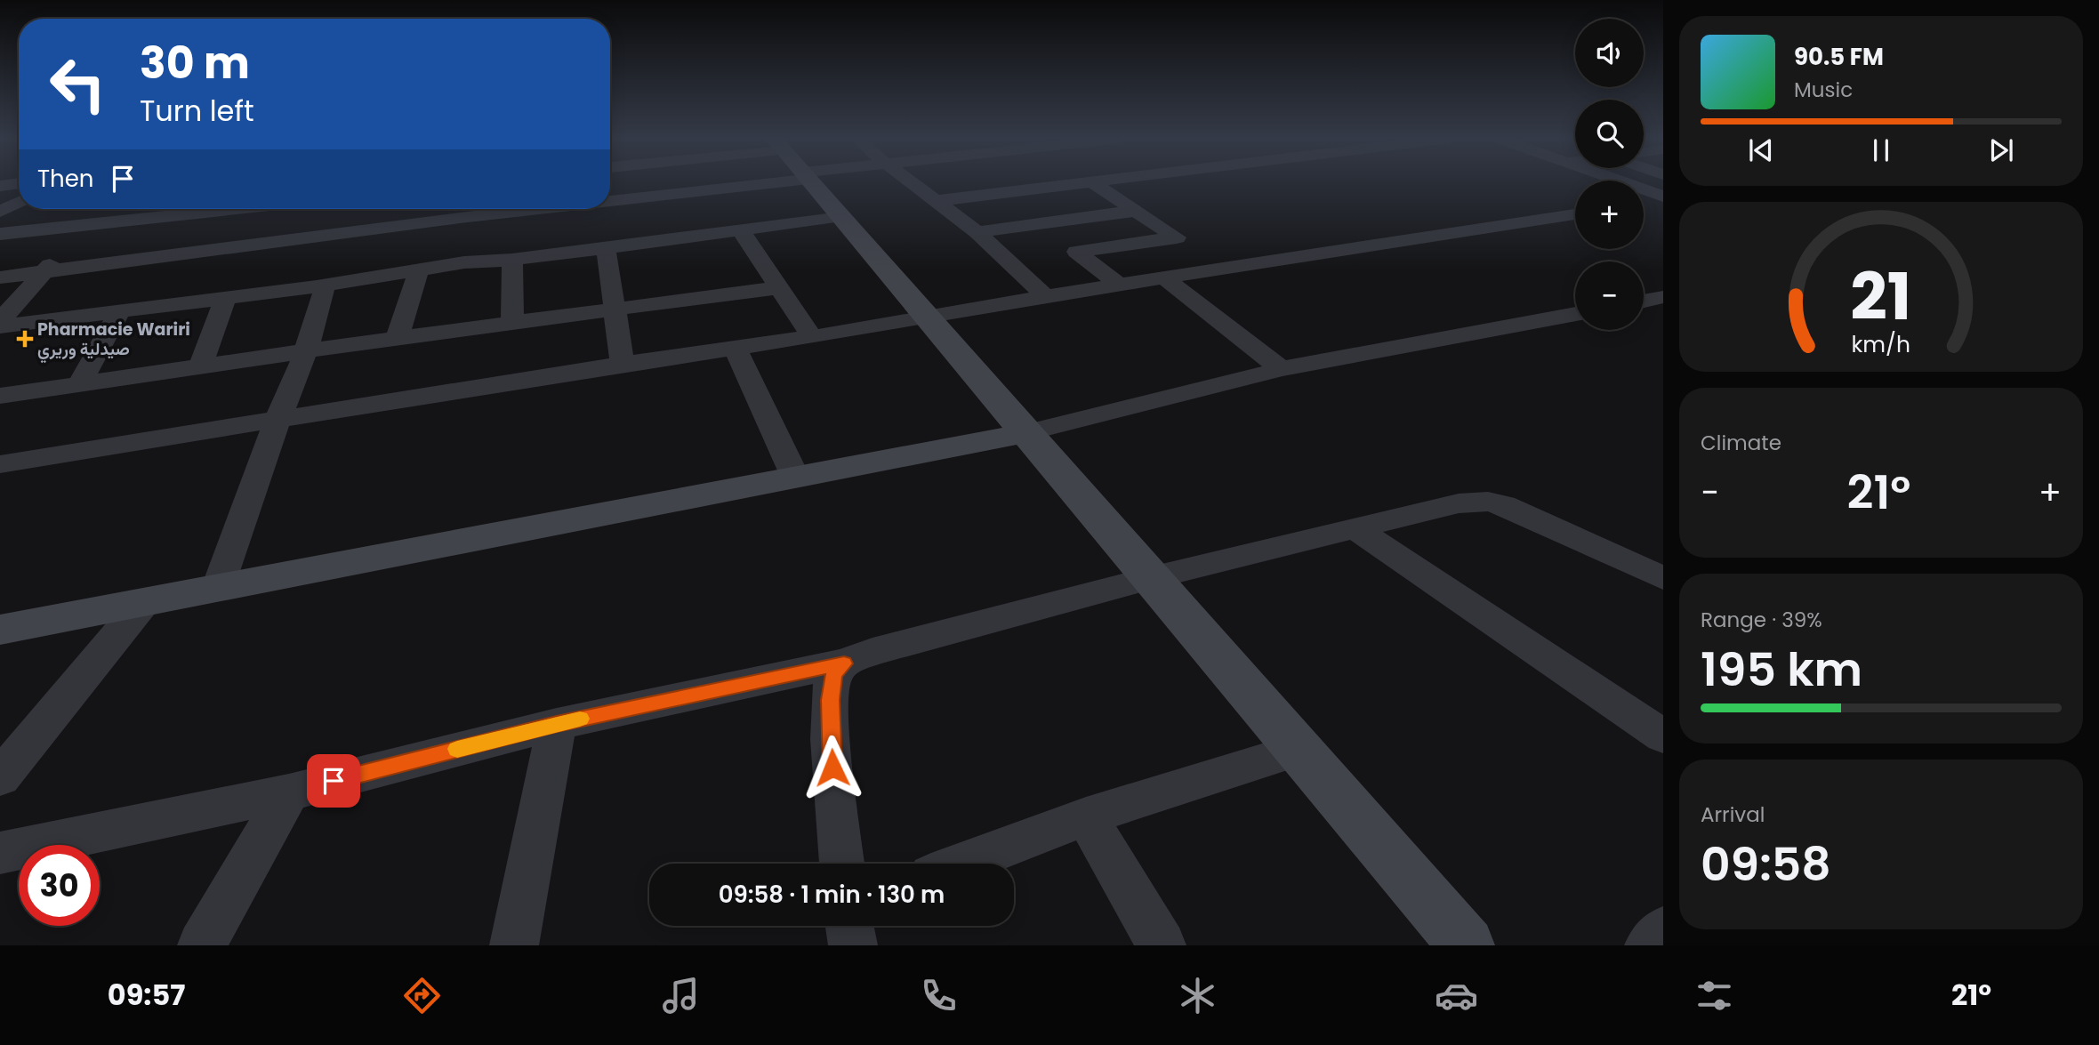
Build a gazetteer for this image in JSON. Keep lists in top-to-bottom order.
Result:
{
  "places": {
    "health": ["Pharmacie Wariri صيدلية وريري"]
  },
  "page": {
    "map_buttons": ["+", "−"],
    "turn": ["30 m", "Turn left"],
    "song": ["90.5 FM", "Music"],
    "then": "Then",
    "tile": [
      "Climate",
      ["Range · 39%", "195 km"],
      ["Arrival", "09:58"]
    ],
    "heat": ["−", "21°", "+"],
    "limit": "30",
    "trip": "09:58 · 1 min · 130 m",
    "tabs": ["09:57", "21°"],
    "gauge": ["21", "km/h"]
  }
}
